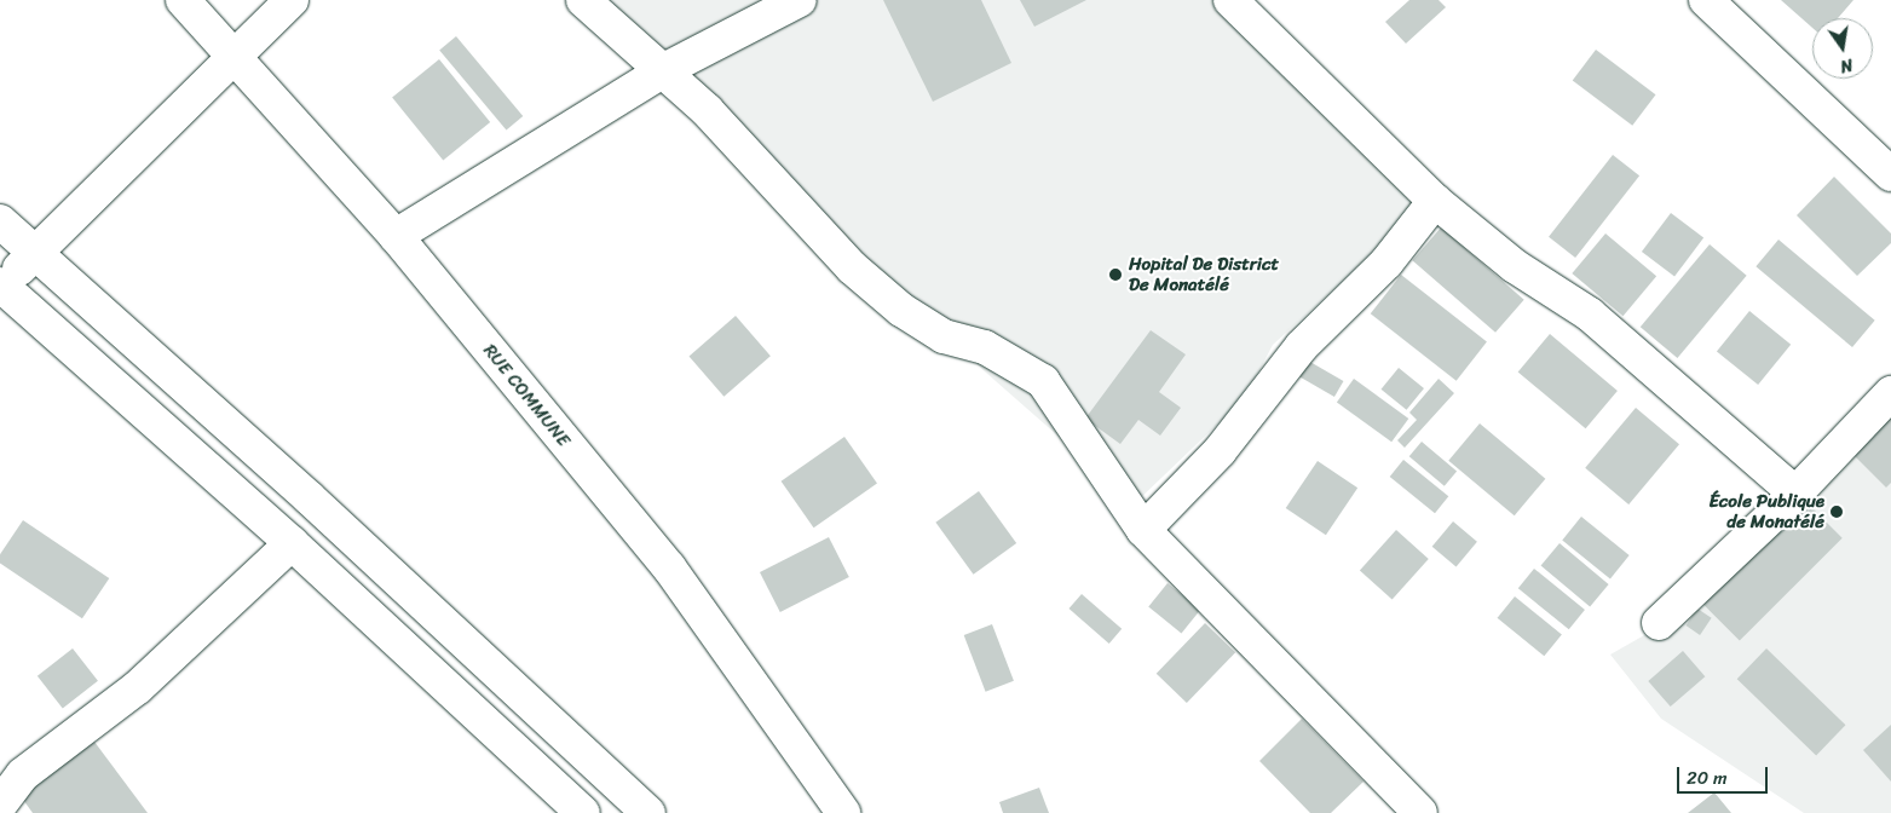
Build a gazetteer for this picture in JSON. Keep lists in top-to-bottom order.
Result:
{
  "streets": {
    "street": ["RUE COMMUNE"]
  },
  "places": ["Hopital De District De Monatélé", "École Publique de Monatélé"],
  "scale_bar": "20 m",
  "north": "bottom"
}
